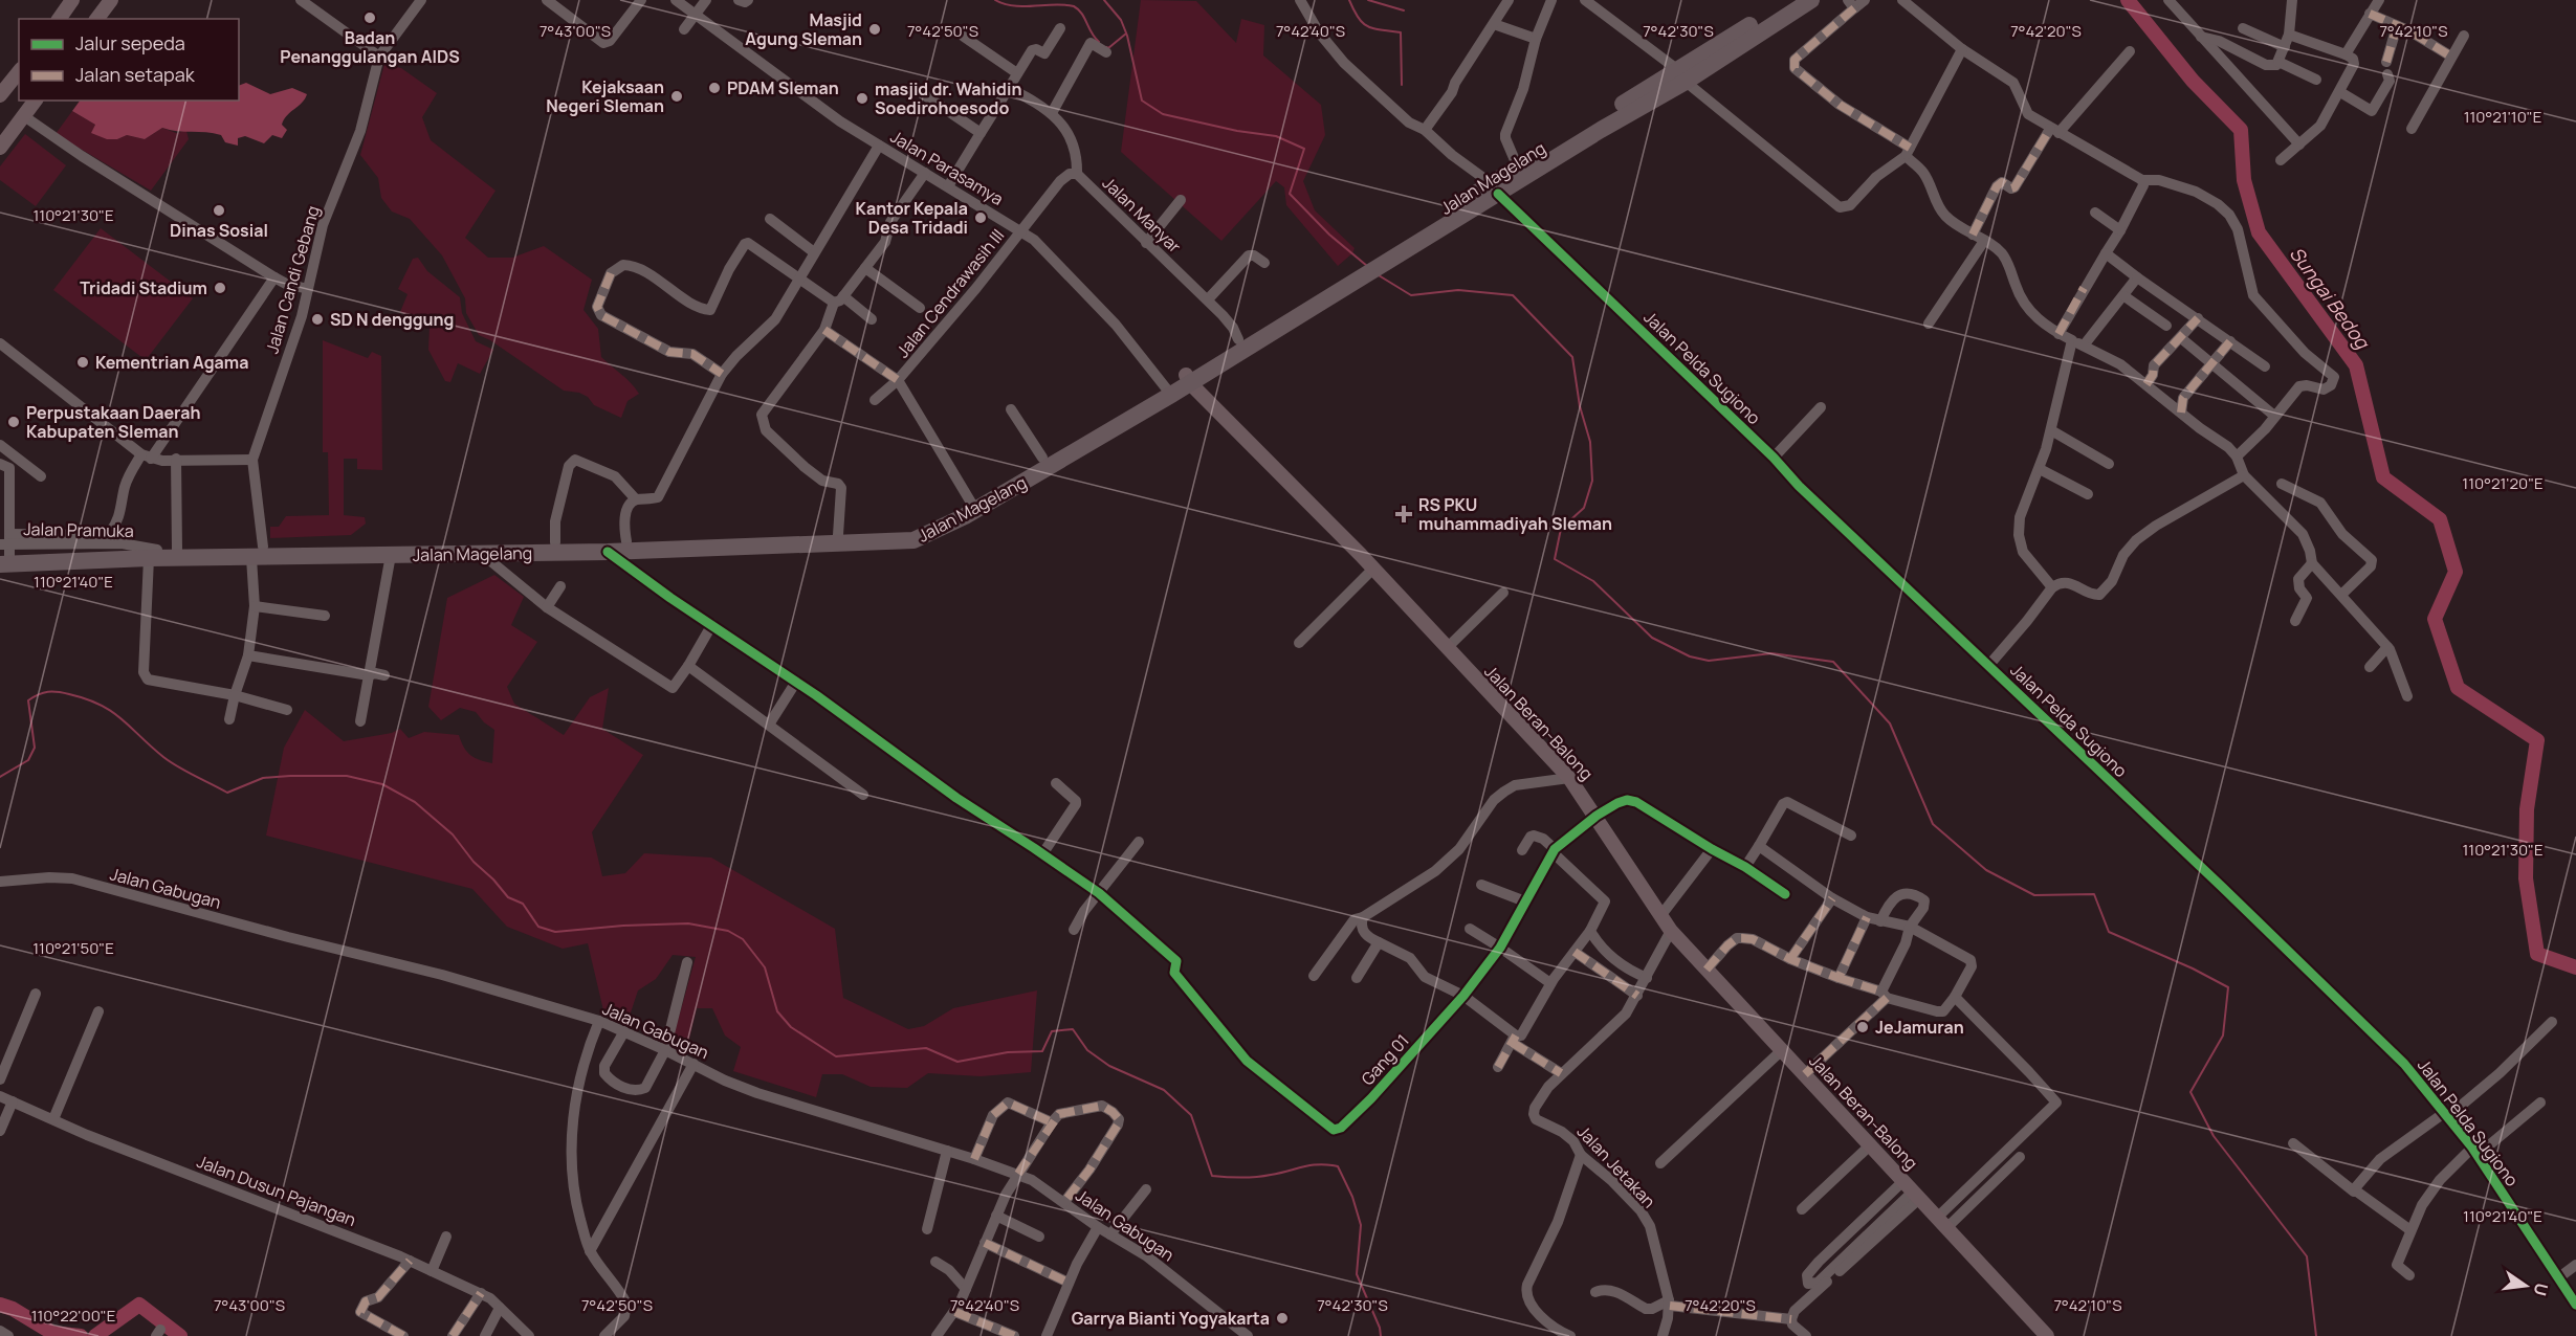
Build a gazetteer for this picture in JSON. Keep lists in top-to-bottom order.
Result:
{
  "streets": {
    "highway": ["Jalan Magelang"],
    "main road": ["Jalan Beran-Balong"],
    "street": [
      "Jalan Parasamya",
      "Jalan Manyar",
      "Jalan Candi Gebang",
      "Jalan Cendrawasih III",
      "Jalan Pelda Sugiono",
      "Jalan Pramuka",
      "Jalan Gabugan",
      "Gang 01",
      "Jalan Jetakan",
      "Jalan Dusun Pajangan"
    ]
  },
  "crossings": [
    ["Jalan Parasamya", "Jalan Magelang"],
    ["Jalan Parasamya", "Jalan Manyar"],
    ["Jalan Parasamya", "Jalan Cendrawasih III"],
    ["Jalan Magelang", "Jalan Manyar"],
    ["Jalan Magelang", "Jalan Candi Gebang"],
    ["Jalan Magelang", "Jalan Cendrawasih III"],
    ["Jalan Magelang", "Jalan Pelda Sugiono"],
    ["Jalan Magelang", "Jalan Pramuka"],
    ["Jalan Magelang", "Jalan Beran-Balong"],
    ["Jalan Manyar", "Jalan Cendrawasih III"],
    ["Jalan Beran-Balong", "Gang 01"],
    ["Jalan Beran-Balong", "Jalan Jetakan"]
  ],
  "water": ["Sungai Bedog"],
  "places": {
    "other": [
      "Badan Penanggulangan AIDS",
      "Masjid Agung Sleman",
      "PDAM Sleman",
      "Kejaksaan Negeri Sleman",
      "masjid dr. Wahidin Soedirohoesodo",
      "Dinas Sosial",
      "Kantor Kepala Desa Tridadi",
      "Tridadi Stadium",
      "SD N denggung",
      "Kementrian Agama",
      "Perpustakaan Daerah Kabupaten Sleman",
      "JeJamuran",
      "Garrya Bianti Yogyakarta"
    ],
    "health": ["RS PKU muhammadiyah Sleman"]
  },
  "legend": ["Jalur sepeda", "Jalan setapak"],
  "north": "right",
  "coordinates": [
    "7°43'00\"S",
    "7°42'50\"S",
    "7°42'40\"S",
    "7°42'30\"S",
    "7°42'20\"S",
    "7°42'10\"S",
    "110°21'10\"E",
    "110°21'30\"E",
    "110°21'20\"E",
    "110°21'40\"E",
    "110°21'50\"E",
    "110°22'00\"E"
  ]
}
